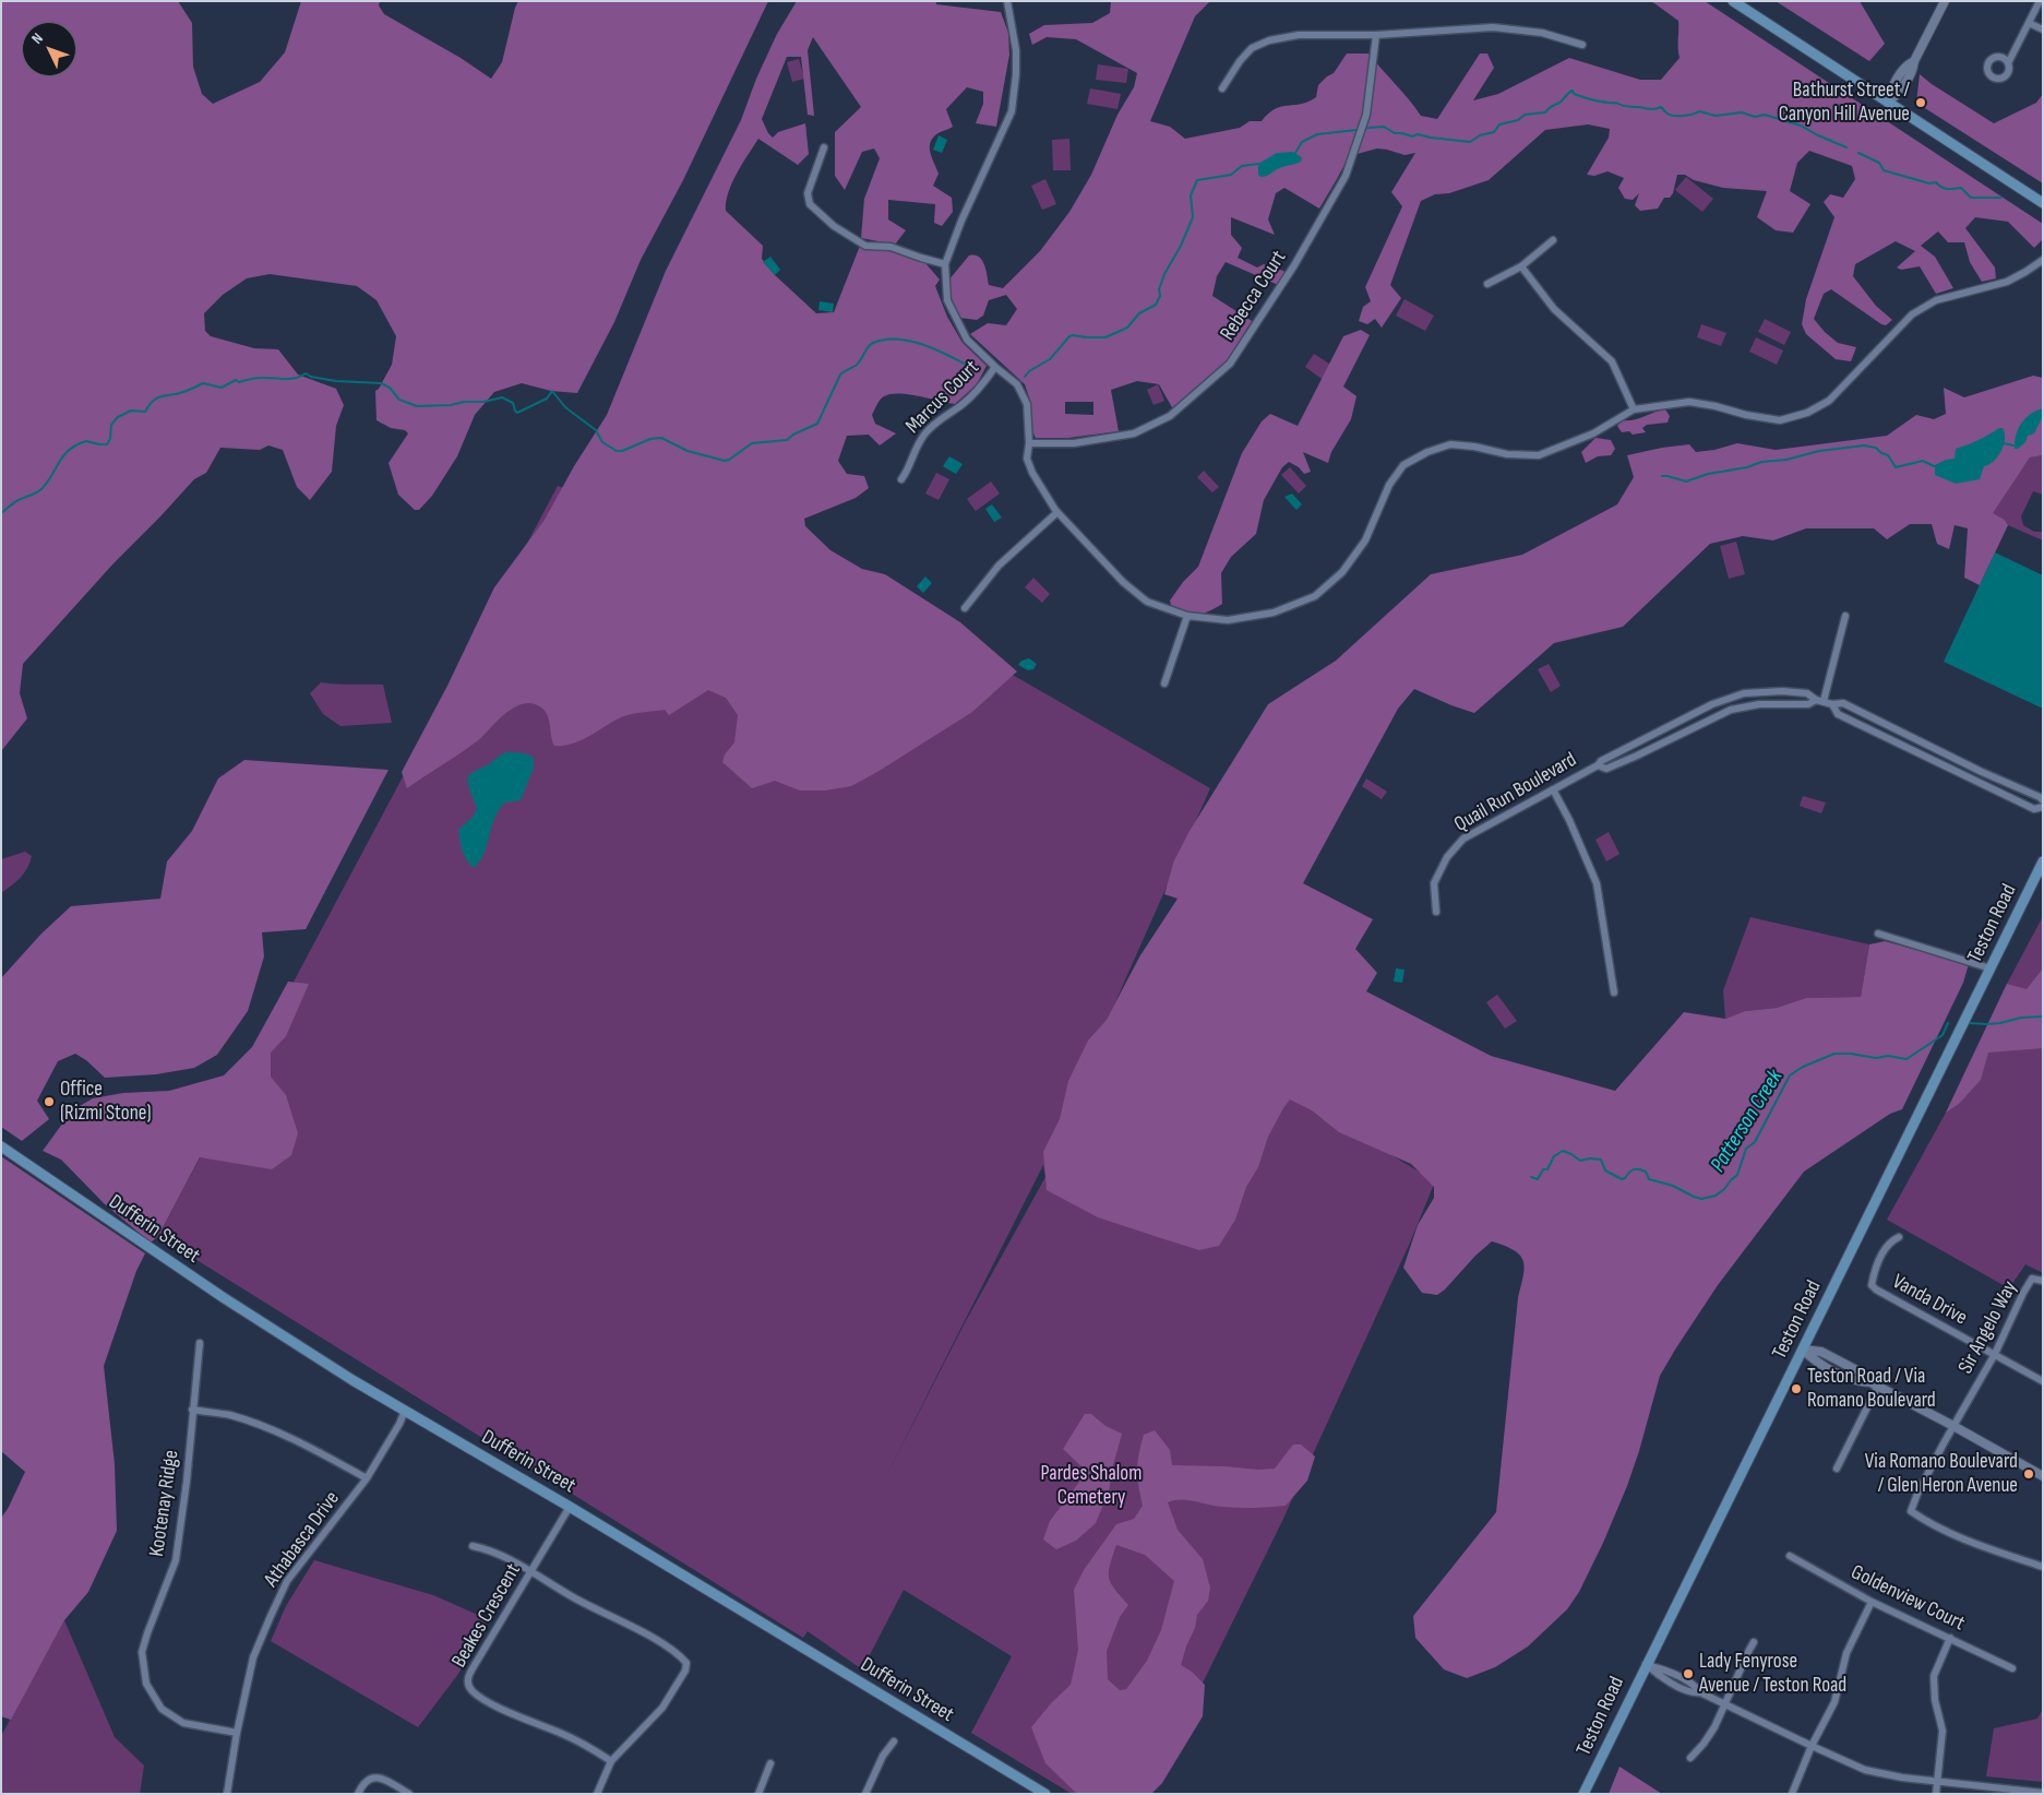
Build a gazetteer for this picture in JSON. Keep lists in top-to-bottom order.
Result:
{
  "streets": {
    "main road": ["Teston Road", "Dufferin Street"],
    "street": [
      "Rebecca Court",
      "Marcus Court",
      "Quail Run Boulevard",
      "Vanda Drive",
      "Sir Angelo Way",
      "Kootenay Ridge",
      "Athabasca Drive",
      "Goldenview Court",
      "Beakes Crescent"
    ]
  },
  "crossings": [
    ["Dufferin Street", "Athabasca Drive"],
    ["Dufferin Street", "Beakes Crescent"],
    ["Vanda Drive", "Sir Angelo Way"],
    ["Kootenay Ridge", "Athabasca Drive"]
  ],
  "water": ["Patterson Creek"],
  "parks": ["Pardes Shalom Cemetery"],
  "places": [
    "Bathurst Street / Canyon Hill Avenue",
    "Office (Rizmi Stone)",
    "Teston Road / Via Romano Boulevard",
    "Via Romano Boulevard / Glen Heron Avenue",
    "Lady Fenyrose Avenue / Teston Road"
  ],
  "north": "top left"
}
